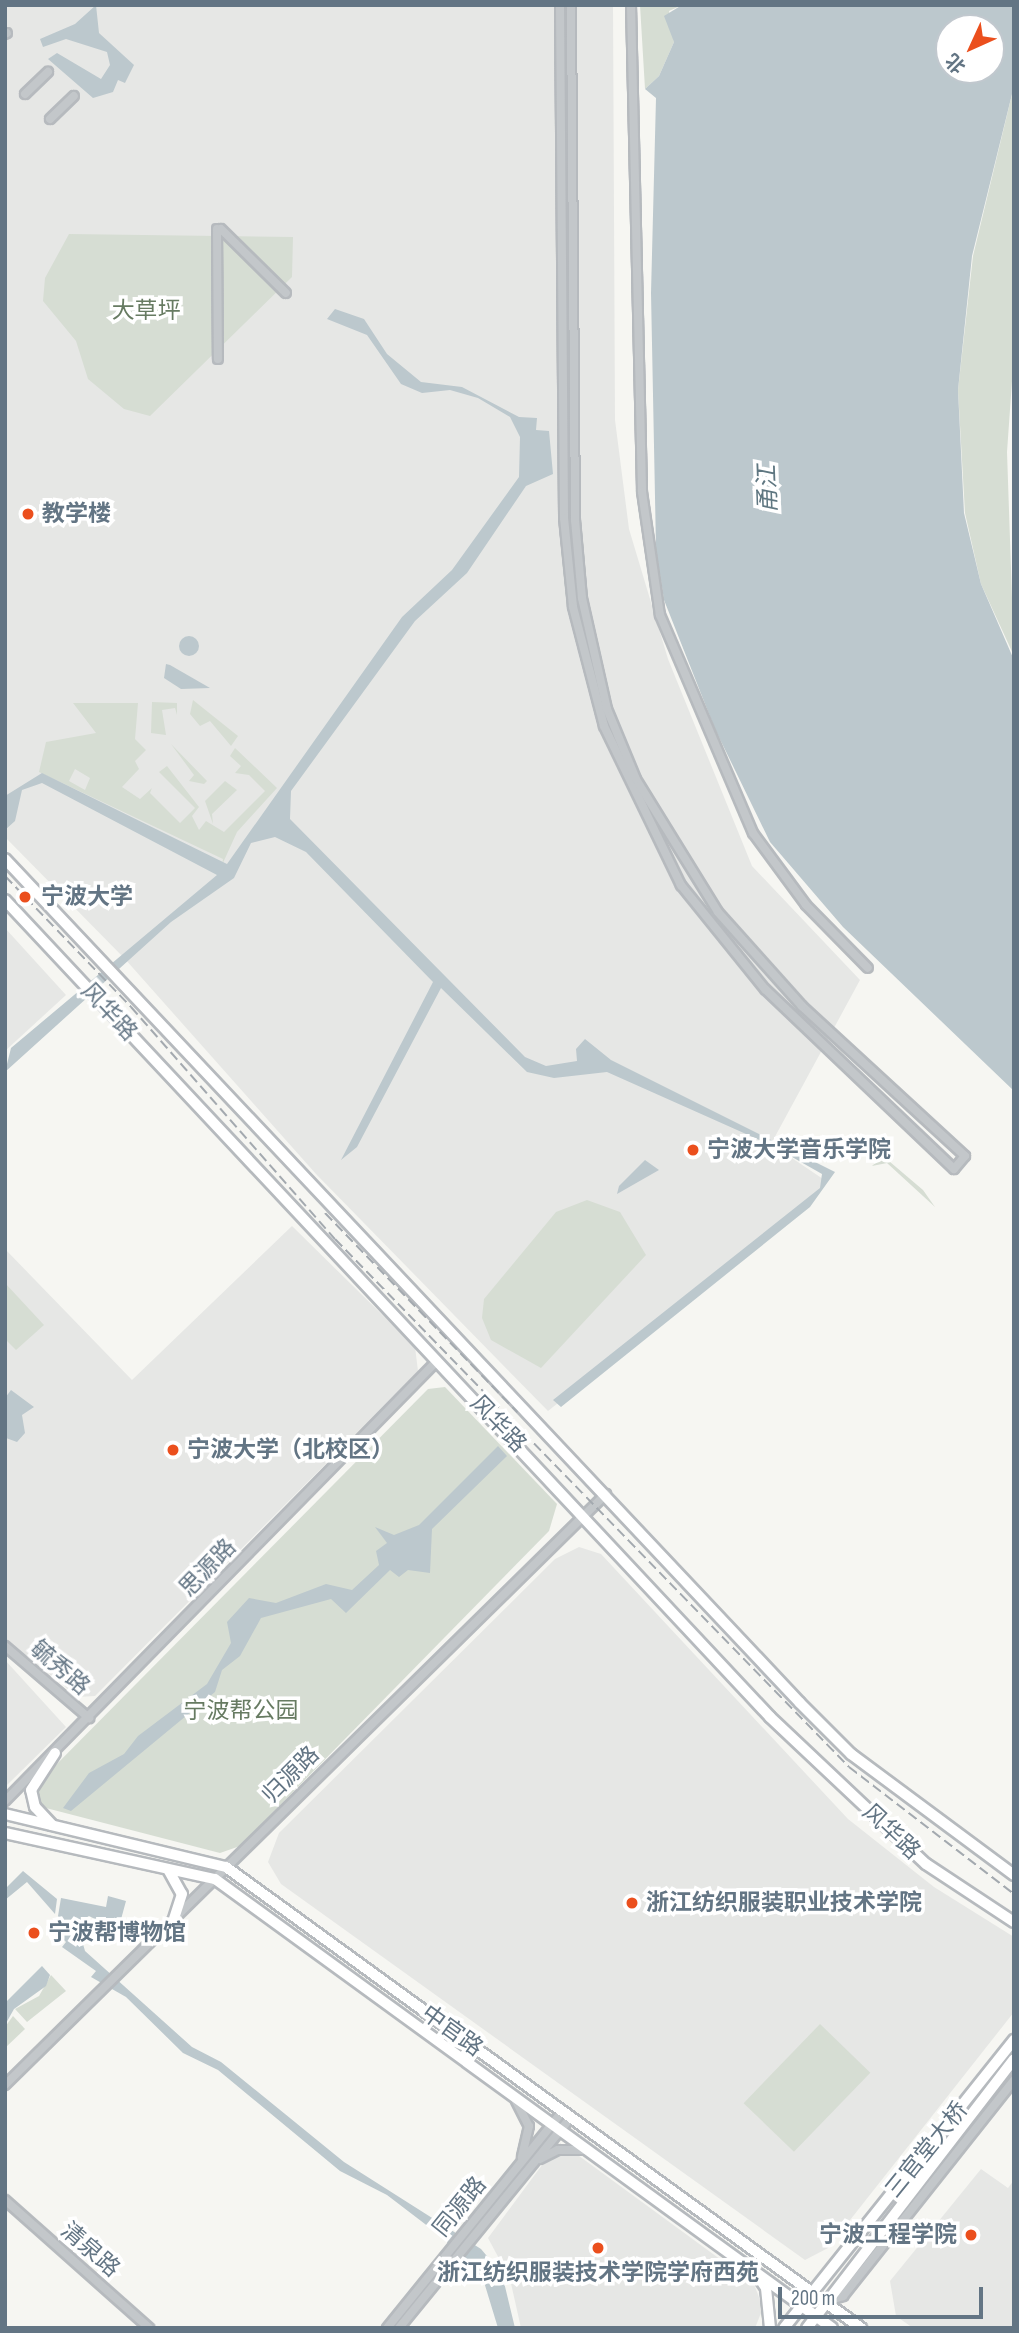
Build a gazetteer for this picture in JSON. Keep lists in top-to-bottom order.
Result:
{
  "streets": {
    "main road": ["风华路", "中官路", "三官堂大桥"],
    "street": [
      "思源路",
      "毓秀路",
      "归源路",
      "同源路",
      "清泉路"
    ]
  },
  "crossings": [
    ["风华路", "思源路"],
    ["风华路", "归源路"],
    ["思源路", "毓秀路"],
    ["归源路", "中官路"],
    ["中官路", "三官堂大桥"],
    ["中官路", "同源路"]
  ],
  "water": ["甬江"],
  "parks": ["大草坪", "宁波帮公园"],
  "places": [
    "教学楼",
    "宁波大学",
    "宁波大学音乐学院",
    "宁波大学（北校区）",
    "浙江纺织服装职业技术学院",
    "宁波帮博物馆",
    "宁波工程学院",
    "浙江纺织服装技术学院学府西苑"
  ],
  "scale_bar": "200 m",
  "north": "bottom left"
}
